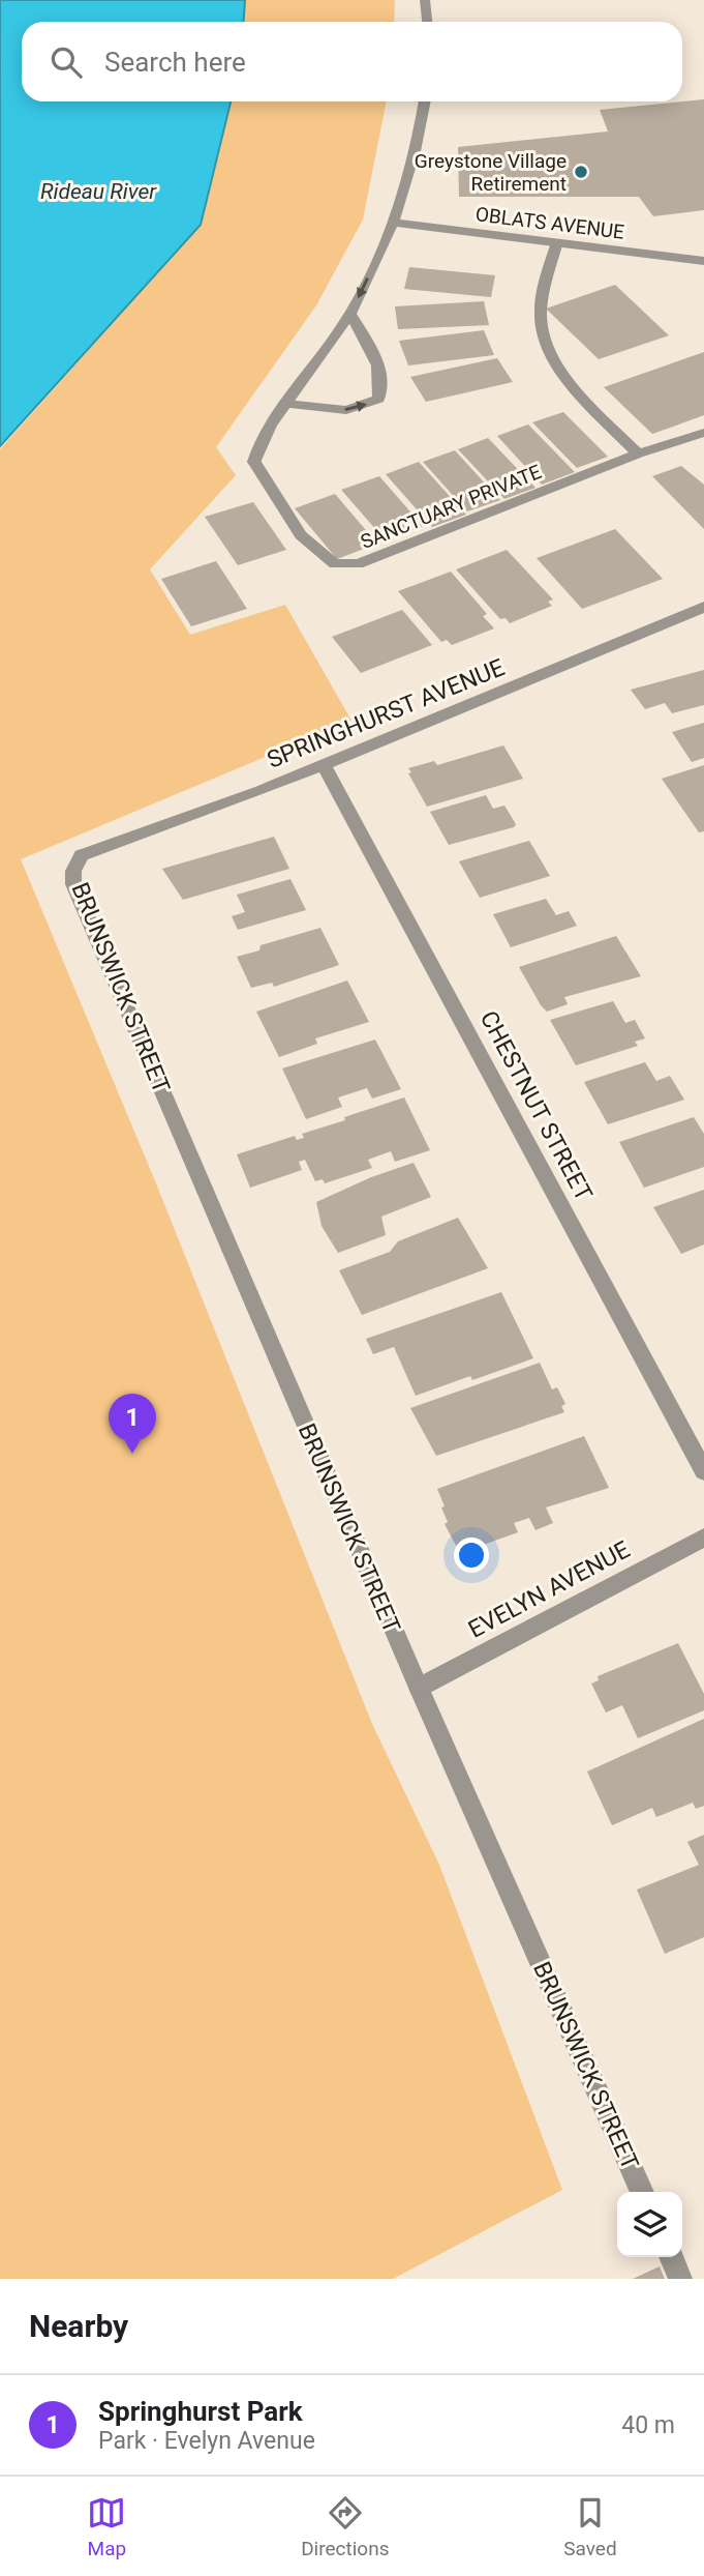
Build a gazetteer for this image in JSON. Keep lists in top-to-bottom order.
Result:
{
  "streets": {
    "street": [
      "OBLATS AVENUE",
      "SANCTUARY PRIVATE",
      "SPRINGHURST AVENUE",
      "BRUNSWICK STREET",
      "CHESTNUT STREET",
      "EVELYN AVENUE"
    ]
  },
  "crossings": [
    ["OBLATS AVENUE", "SANCTUARY PRIVATE"],
    ["SPRINGHURST AVENUE", "BRUNSWICK STREET"],
    ["SPRINGHURST AVENUE", "CHESTNUT STREET"],
    ["BRUNSWICK STREET", "EVELYN AVENUE"]
  ],
  "water": ["Rideau River"],
  "places": ["Greystone Village Retirement"],
  "page": {
    "search": "Search here",
    "pins": "1",
    "heading": "Nearby",
    "list": [
      {
        "mark": "1",
        "name": "Springhurst Park",
        "note": "Park · Evelyn Avenue",
        "value": "40 m"
      }
    ],
    "nav": ["Map", "Directions", "Saved"]
  }
}
